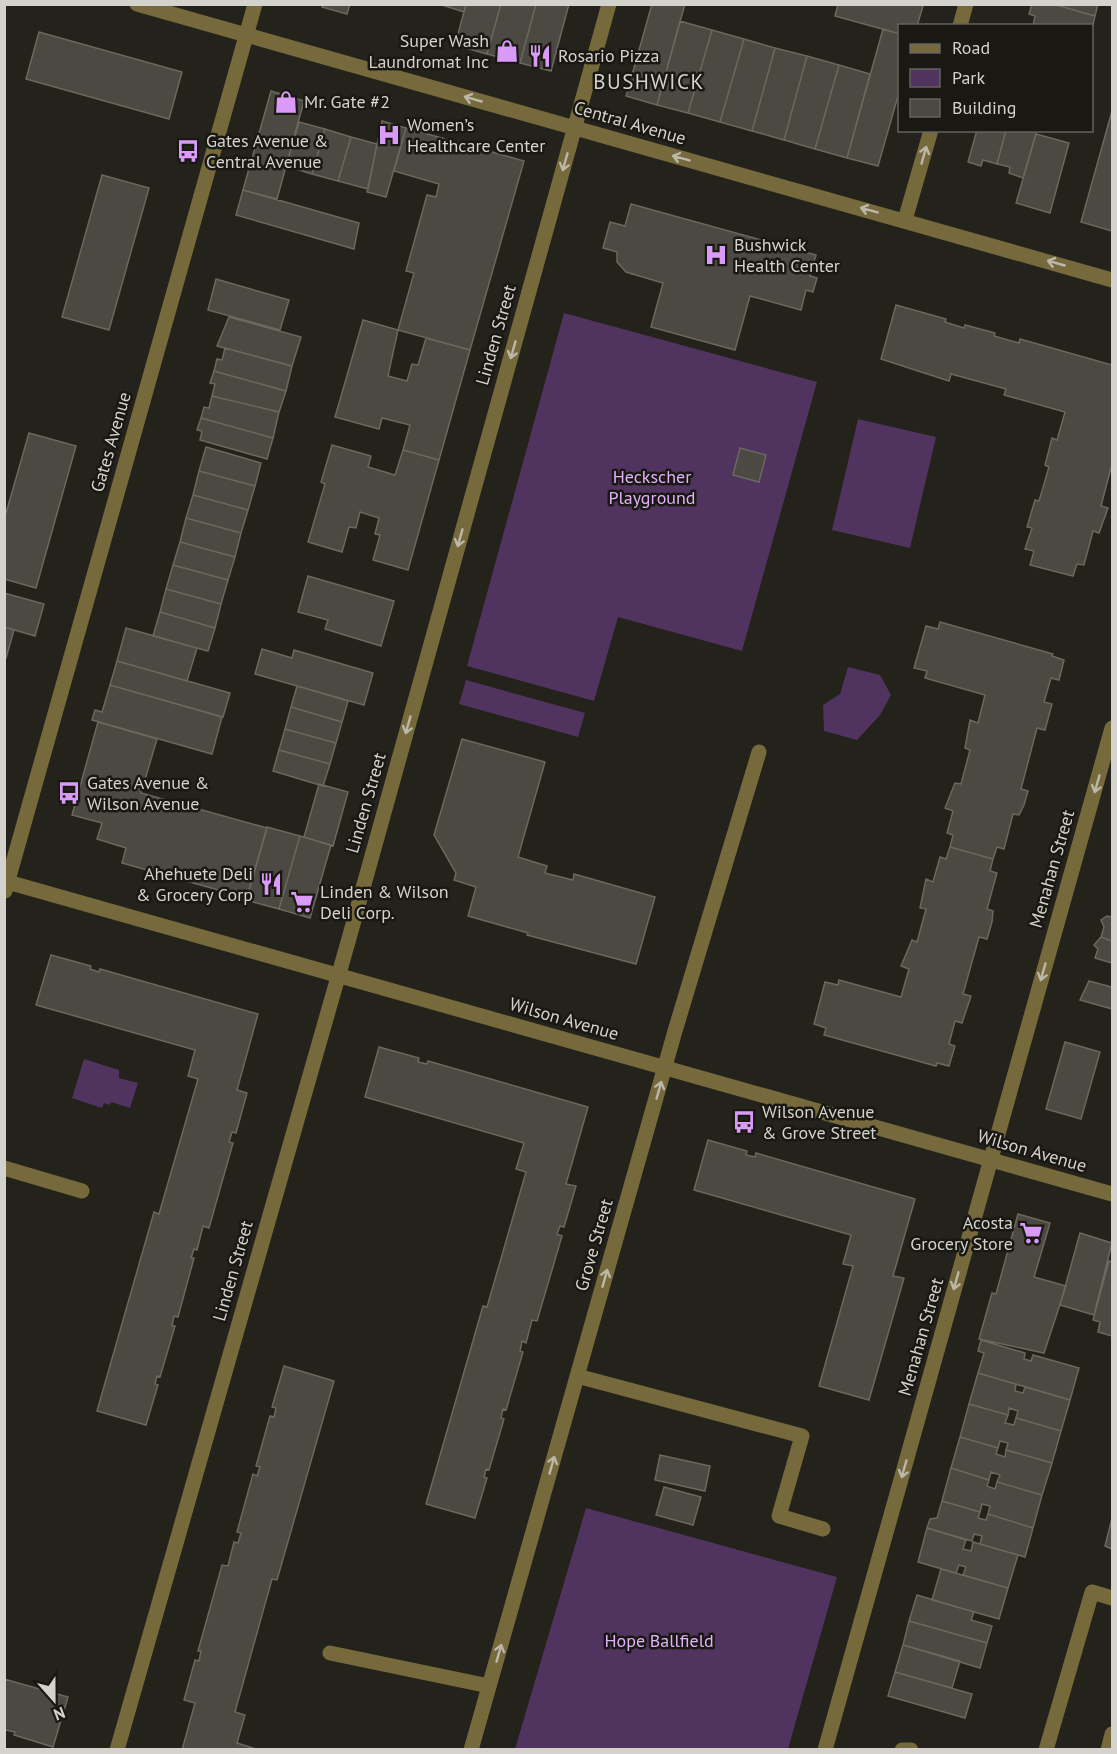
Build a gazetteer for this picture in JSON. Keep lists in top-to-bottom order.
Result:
{
  "streets": {
    "street": [
      "Central Avenue",
      "Linden Street",
      "Gates Avenue",
      "Menahan Street",
      "Wilson Avenue",
      "Grove Street"
    ]
  },
  "crossings": [
    ["Central Avenue", "Linden Street"],
    ["Central Avenue", "Gates Avenue"],
    ["Linden Street", "Wilson Avenue"],
    ["Gates Avenue", "Wilson Avenue"],
    ["Menahan Street", "Wilson Avenue"],
    ["Wilson Avenue", "Grove Street"]
  ],
  "one_way": [
    "Central Avenue",
    "Linden Street",
    "Menahan Street",
    "Grove Street"
  ],
  "districts": ["BUSHWICK"],
  "parks": ["Heckscher Playground", "Hope Ballfield"],
  "places": {
    "shop": ["Super Wash Laundromat Inc", "Mr. Gate #2"],
    "restaurant": ["Rosario Pizza", "Ahehuete Deli & Grocery Corp"],
    "hospital": ["Women’s Healthcare Center", "Bushwick Health Center"],
    "bus stop": ["Gates Avenue & Central Avenue", "Gates Avenue & Wilson Avenue", "Wilson Avenue & Grove Street"],
    "supermarket": ["Linden & Wilson Deli Corp.", "Acosta Grocery Store"]
  },
  "legend": ["Road", "Park", "Building"],
  "north": "bottom"
}
